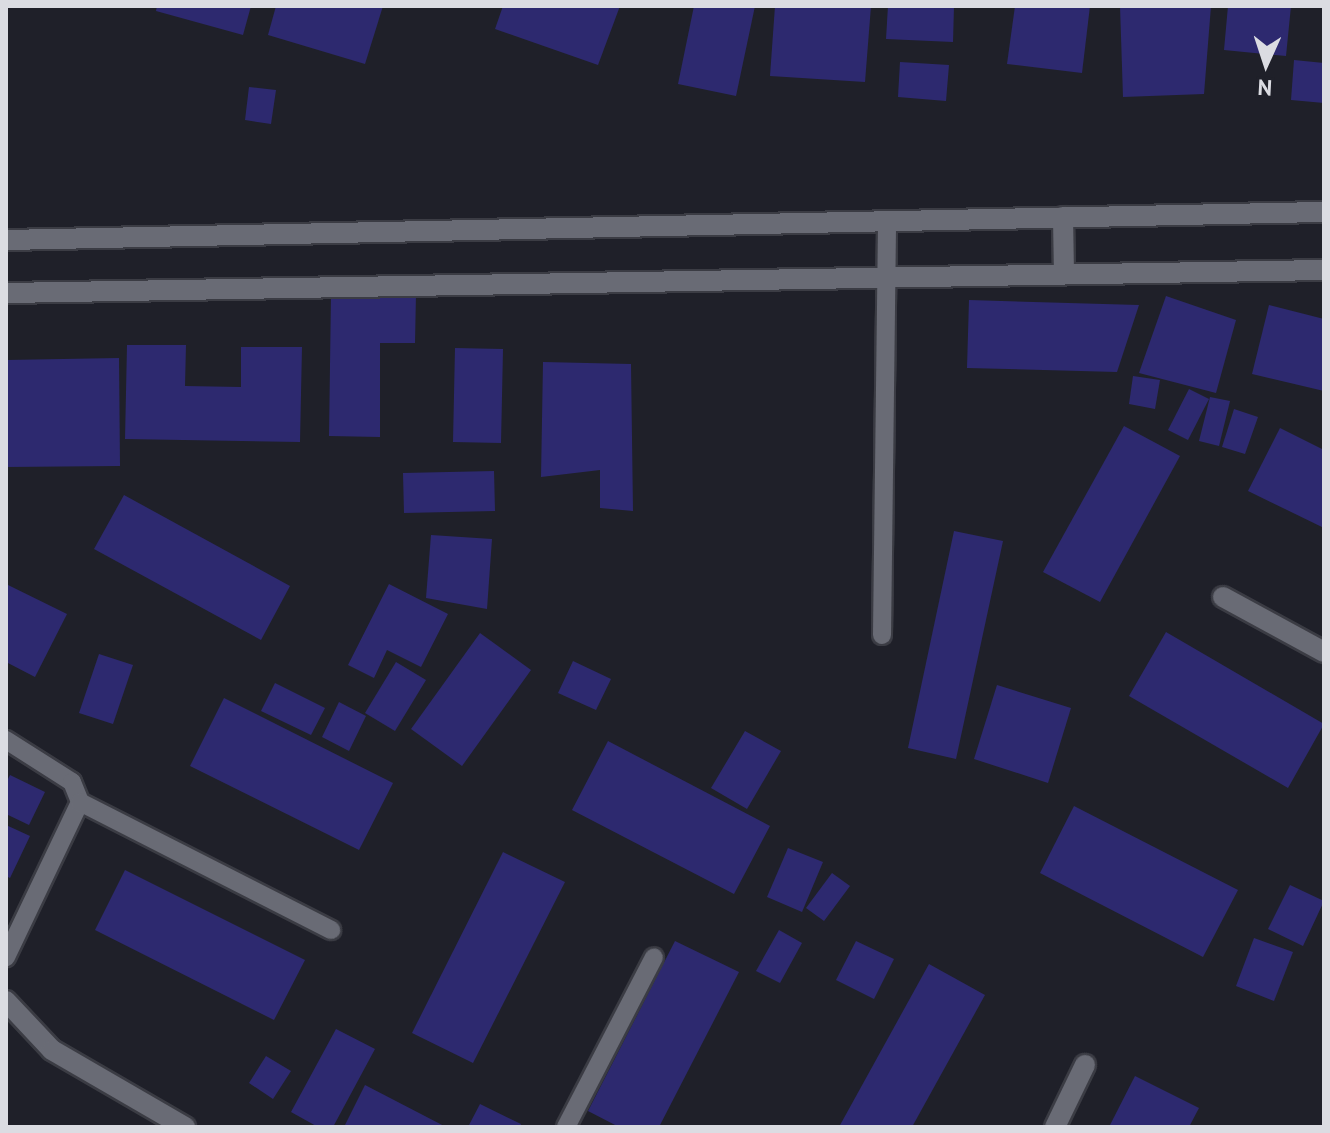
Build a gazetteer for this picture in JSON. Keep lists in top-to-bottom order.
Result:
{
  "north": "bottom"
}
